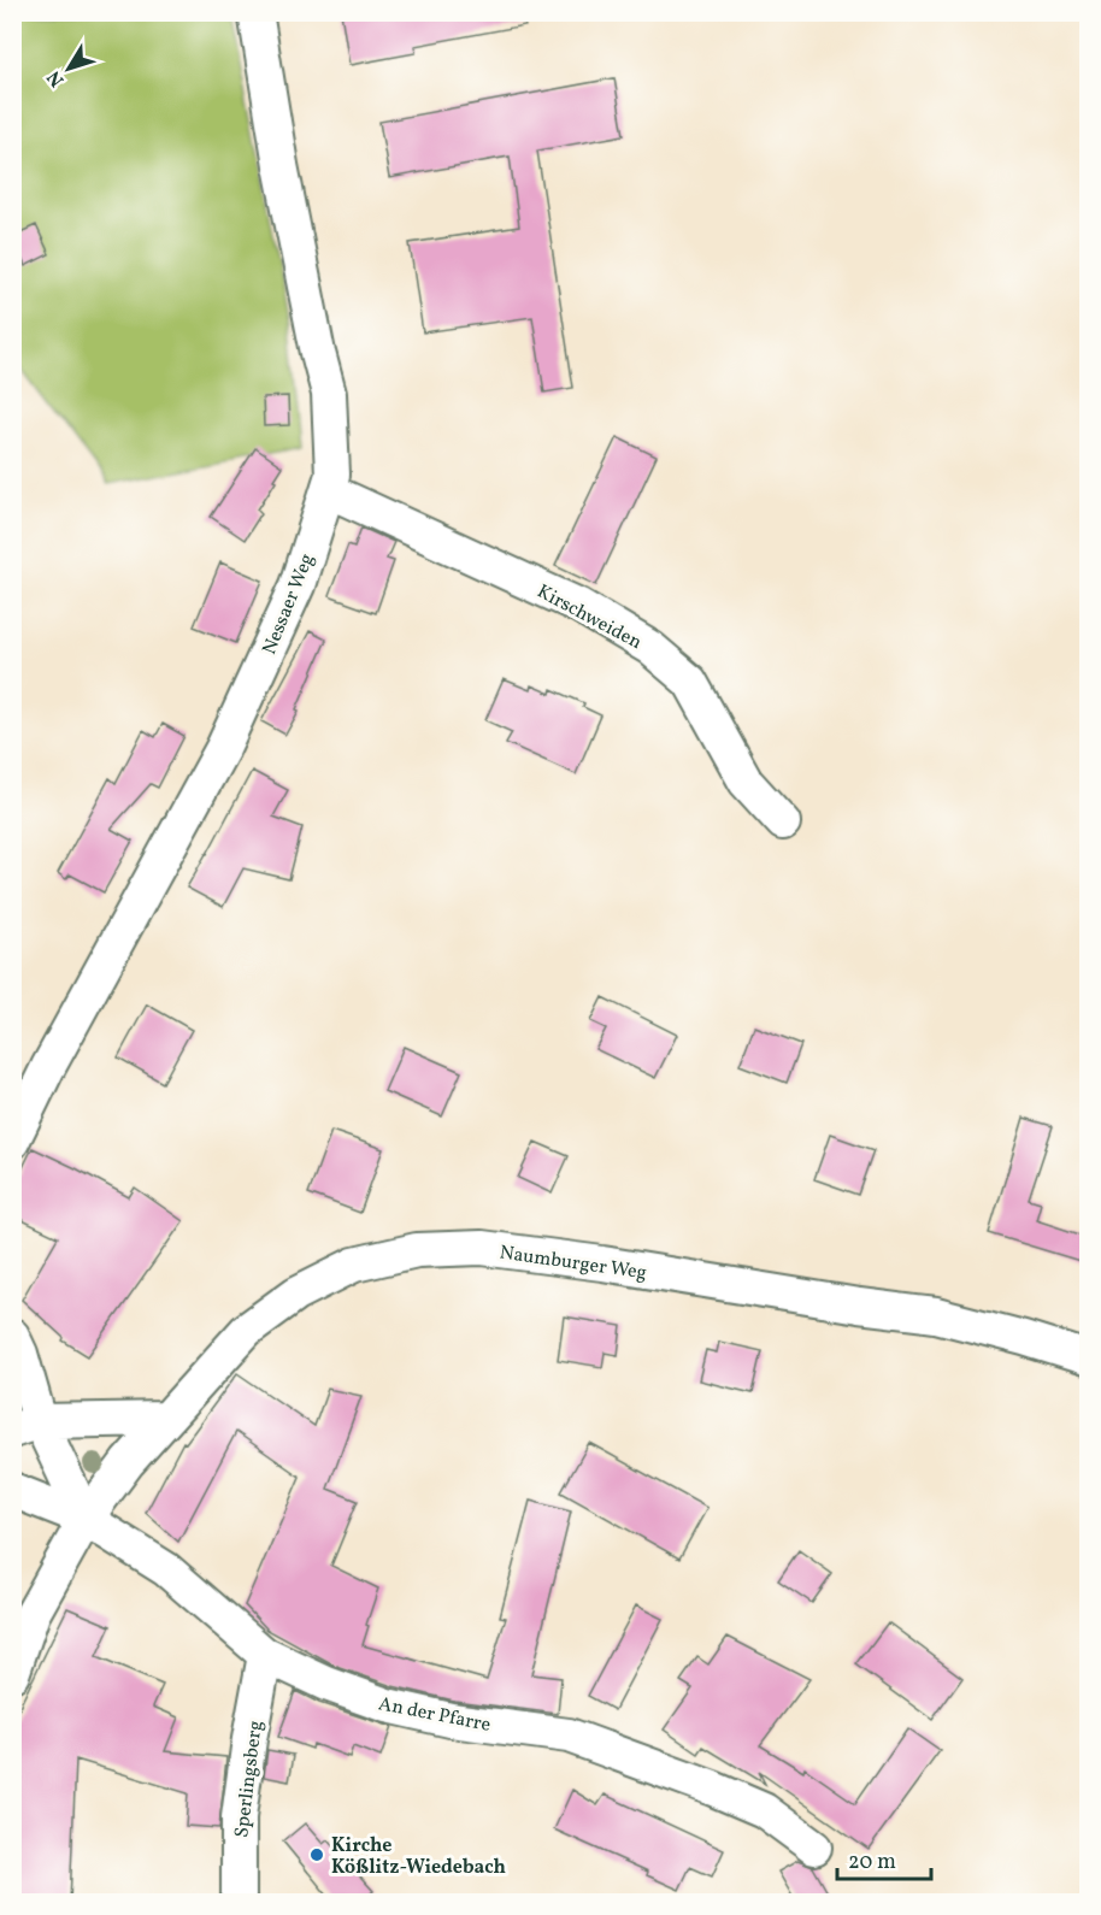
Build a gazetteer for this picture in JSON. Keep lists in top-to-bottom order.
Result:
{
  "streets": {
    "street": [
      "Nessaer Weg",
      "Kirschweiden",
      "Naumburger Weg",
      "An der Pfarre",
      "Sperlingsberg"
    ]
  },
  "crossings": [
    ["Nessaer Weg", "Kirschweiden"],
    ["Naumburger Weg", "An der Pfarre"],
    ["An der Pfarre", "Sperlingsberg"]
  ],
  "places": ["Kirche Kößlitz-Wiedebach"],
  "scale_bar": "20 m",
  "north": "bottom left"
}
